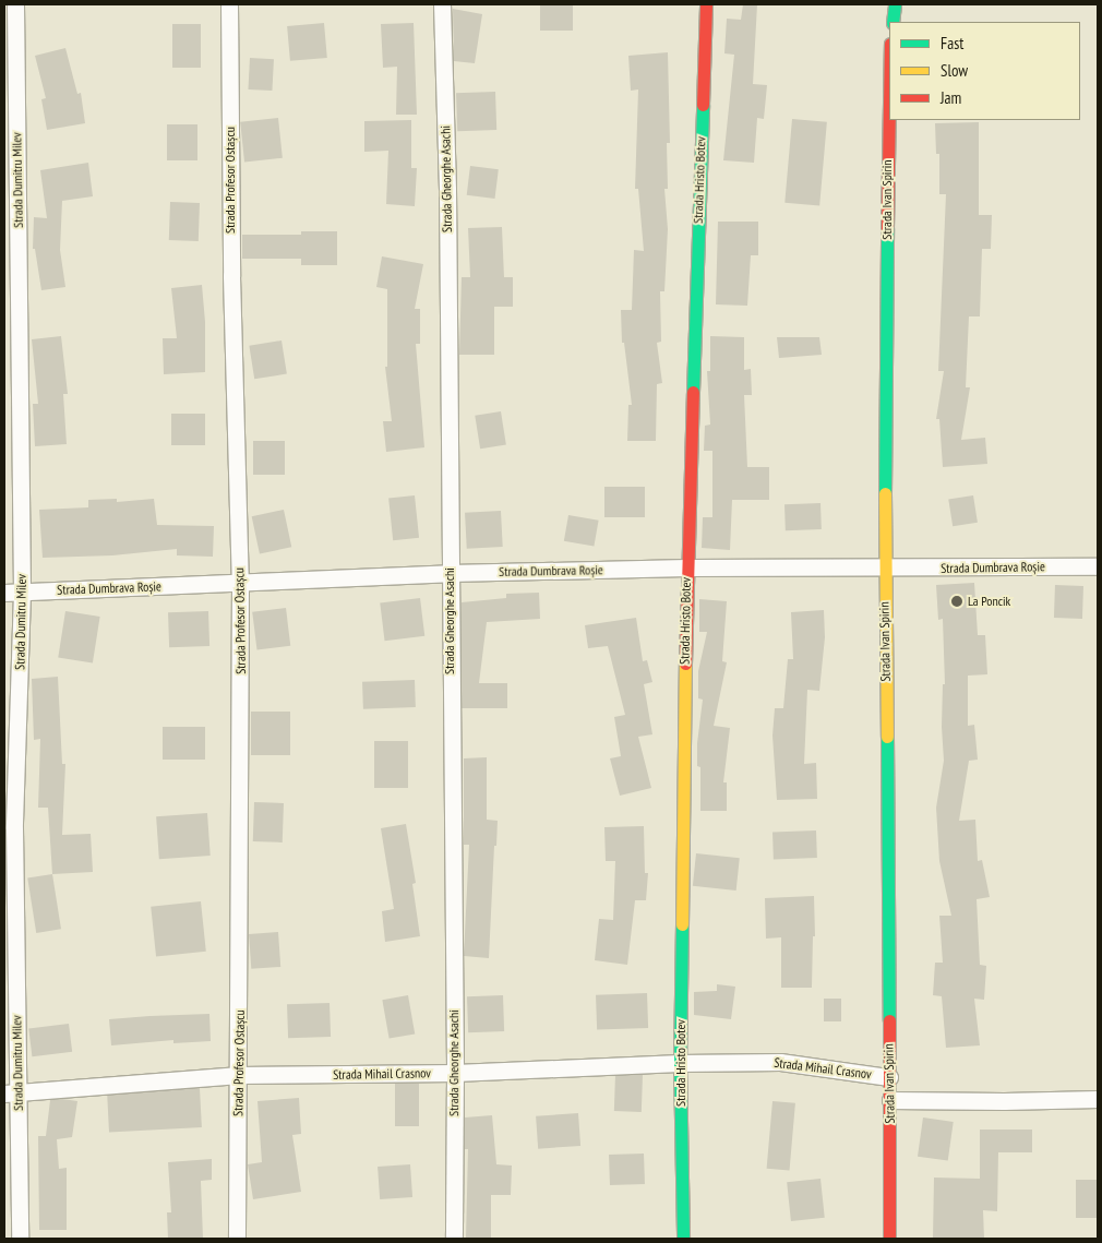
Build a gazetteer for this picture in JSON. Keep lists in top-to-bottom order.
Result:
{
  "streets": {
    "street": [
      "Strada Gheorghe Asachi",
      "Strada Dumitru Milev",
      "Strada Profesor Ostașcu",
      "Strada Hristo Botev",
      "Strada Ivan Spirin",
      "Strada Dumbrava Roșie",
      "Strada Mihail Crasnov"
    ]
  },
  "crossings": [
    ["Strada Gheorghe Asachi", "Strada Dumbrava Roșie"],
    ["Strada Gheorghe Asachi", "Strada Mihail Crasnov"],
    ["Strada Dumitru Milev", "Strada Dumbrava Roșie"],
    ["Strada Dumitru Milev", "Strada Mihail Crasnov"],
    ["Strada Profesor Ostașcu", "Strada Dumbrava Roșie"],
    ["Strada Profesor Ostașcu", "Strada Mihail Crasnov"],
    ["Strada Hristo Botev", "Strada Dumbrava Roșie"],
    ["Strada Hristo Botev", "Strada Mihail Crasnov"],
    ["Strada Ivan Spirin", "Strada Dumbrava Roșie"],
    ["Strada Ivan Spirin", "Strada Mihail Crasnov"]
  ],
  "places": ["La Poncik"],
  "legend": ["Fast", "Slow", "Jam"]
}
